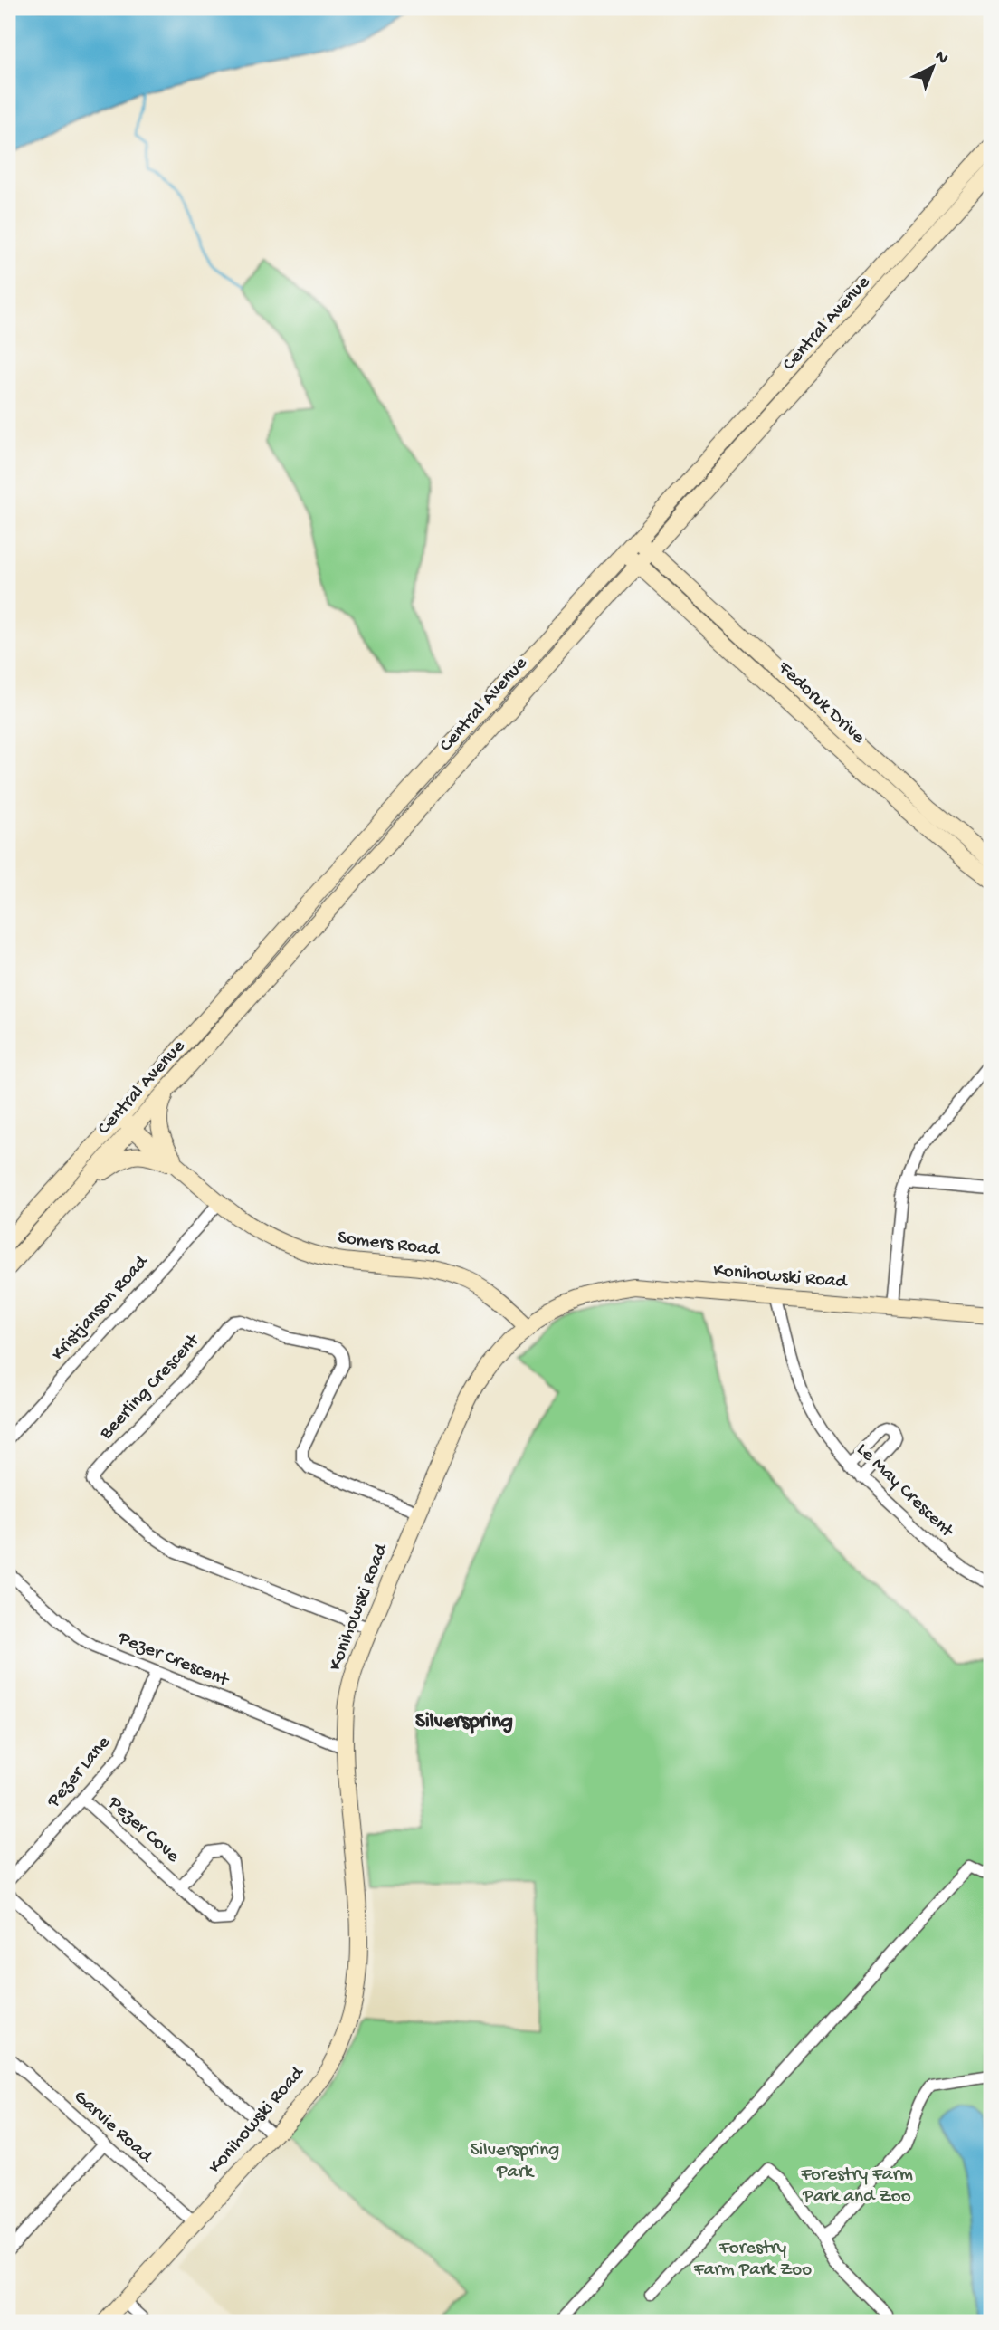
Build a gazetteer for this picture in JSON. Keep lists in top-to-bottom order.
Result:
{
  "streets": {
    "main road": [
      "Central Avenue",
      "Fedoruk Drive",
      "Somers Road",
      "Konihowski Road"
    ],
    "street": [
      "Kristjanson Road",
      "Beerling Crescent",
      "Le May Crescent",
      "Pezer Crescent",
      "Pezer Lane",
      "Pezer Cove",
      "Garvie Road"
    ]
  },
  "crossings": [
    ["Central Avenue", "Fedoruk Drive"],
    ["Central Avenue", "Somers Road"],
    ["Somers Road", "Konihowski Road"],
    ["Somers Road", "Kristjanson Road"],
    ["Konihowski Road", "Beerling Crescent"],
    ["Konihowski Road", "Le May Crescent"],
    ["Konihowski Road", "Pezer Crescent"],
    ["Konihowski Road", "Garvie Road"],
    ["Pezer Crescent", "Pezer Lane"],
    ["Pezer Lane", "Pezer Cove"]
  ],
  "districts": ["Silverspring"],
  "parks": ["Silverspring Park", "Forestry Farm Park and Zoo", "Forestry Farm Park Zoo"],
  "north": "top right"
}
